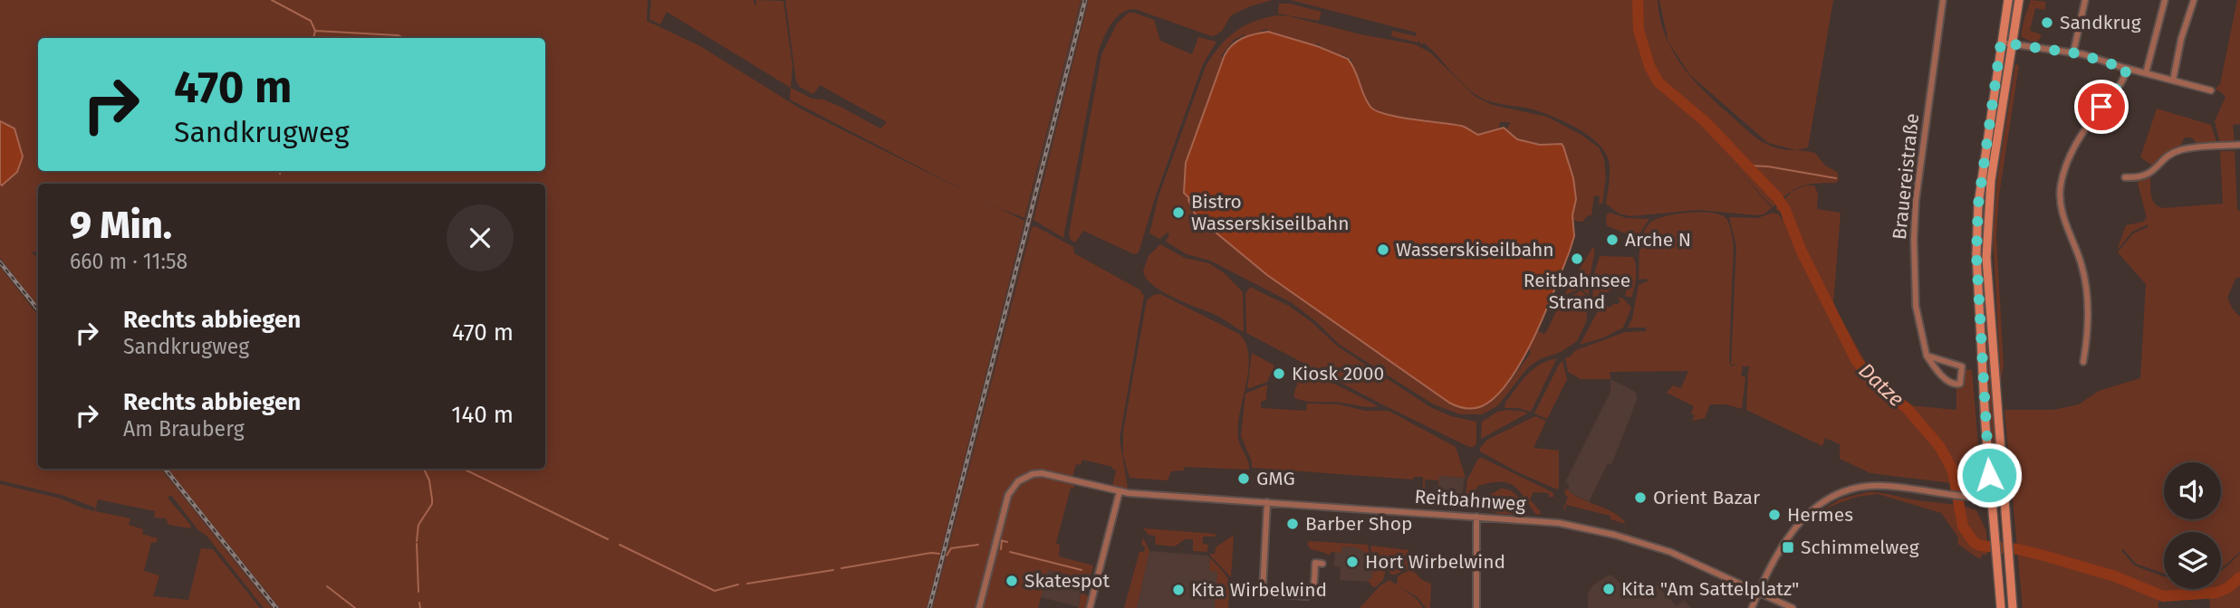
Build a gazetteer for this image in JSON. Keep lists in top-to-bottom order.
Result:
{
  "streets": {
    "street": ["Brauereistraße", "Reitbahnweg"]
  },
  "water": ["Datze"],
  "places": {
    "other": [
      "Sandkrug",
      "Bistro Wasserskiseilbahn",
      "Arche N",
      "Wasserskiseilbahn",
      "Reitbahnsee Strand",
      "Kiosk 2000",
      "GMG",
      "Orient Bazar",
      "Hermes",
      "Barber Shop",
      "Hort Wirbelwind",
      "Skatespot",
      "Kita \"Am Sattelplatz\"",
      "Kita Wirbelwind"
    ],
    "transit": ["Schimmelweg"]
  },
  "page": {
    "turn": ["470 m", "Sandkrugweg"],
    "heading": ["9 Min.", "660 m · 11:58"],
    "list": [
      {
        "name": "Rechts abbiegen",
        "note": "Sandkrugweg",
        "value": "470 m"
      },
      {
        "name": "Rechts abbiegen",
        "note": "Am Brauberg",
        "value": "140 m"
      }
    ]
  }
}
